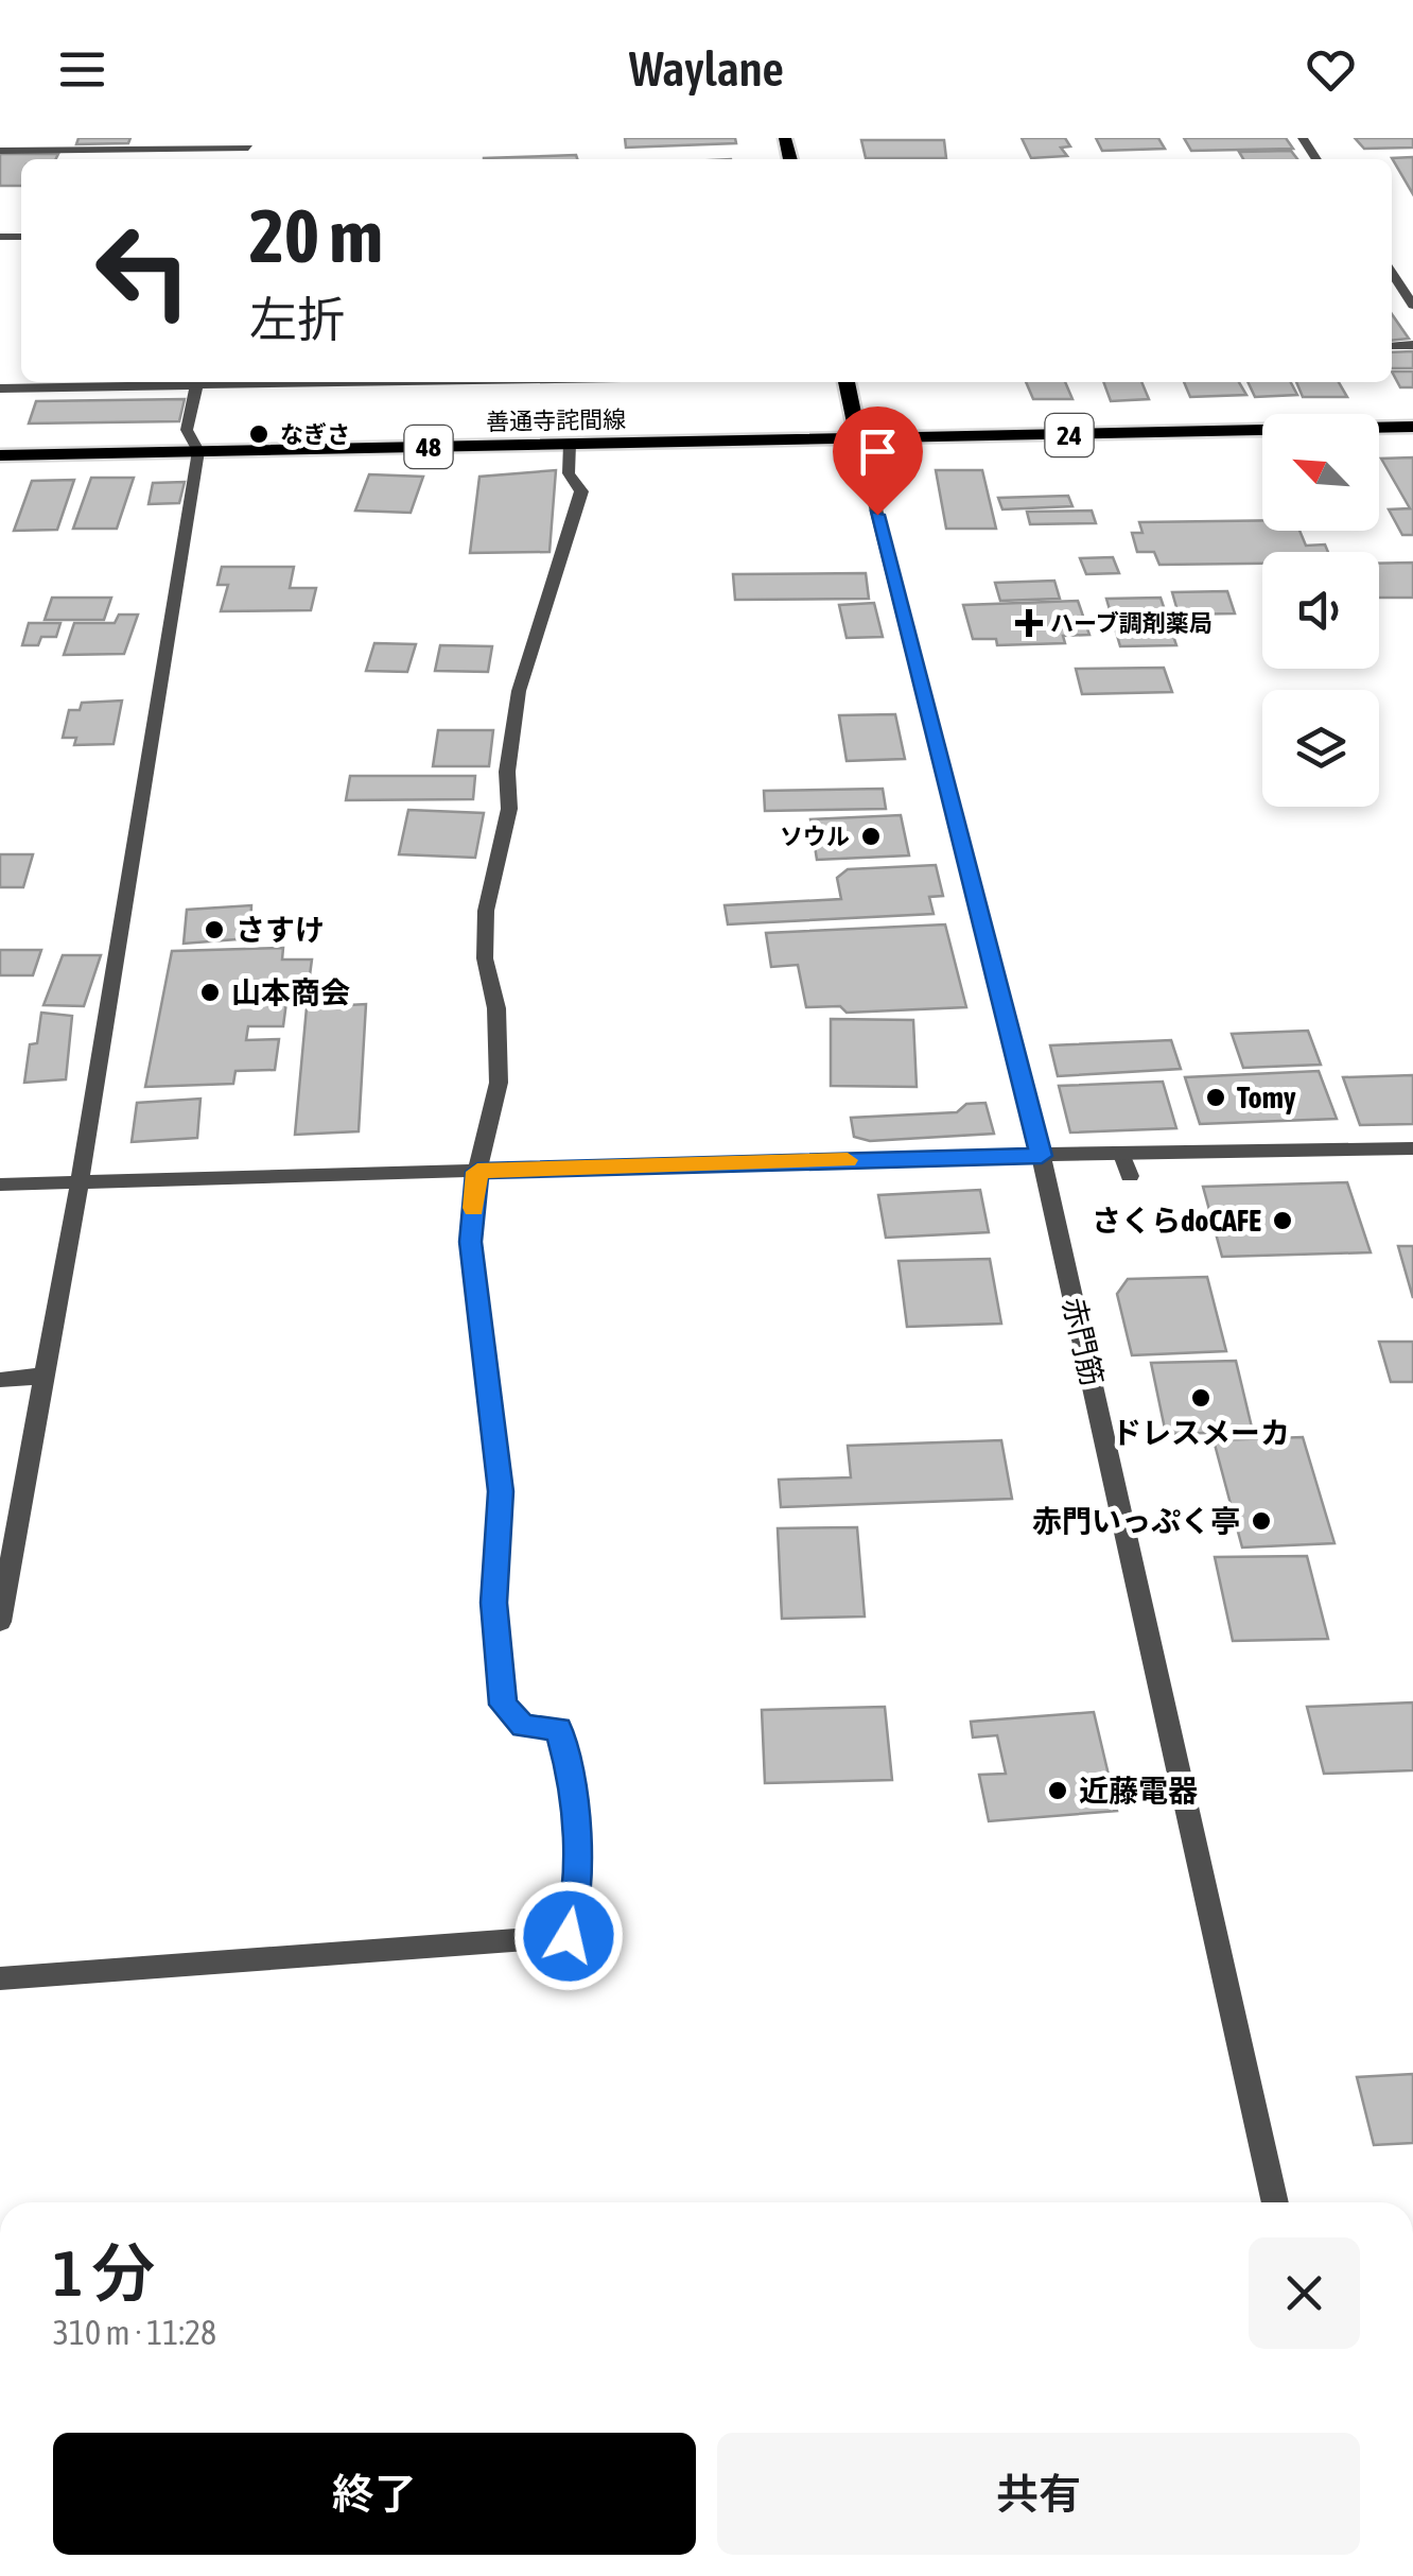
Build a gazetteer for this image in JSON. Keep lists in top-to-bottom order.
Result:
{
  "streets": {
    "main road": ["善通寺詫間線", "24", "48"],
    "street": ["赤門筋"]
  },
  "crossings": [
    ["善通寺詫間線", "24"],
    ["善通寺詫間線", "赤門筋"],
    ["24", "赤門筋"]
  ],
  "places": {
    "other": [
      "なぎさ",
      "ソウル",
      "さすけ",
      "山本商会",
      "Tomy",
      "さくらdoCAFE",
      "ドレスメーカ",
      "赤門いっぷく亭",
      "近藤電器"
    ],
    "health": ["ハーブ調剤薬局"]
  },
  "north": "top left",
  "page": {
    "header": "Waylane",
    "turn": ["20 m", "左折"],
    "heading": ["1 分", "310 m · 11:28"],
    "buttons": ["終了", "共有"]
  }
}
